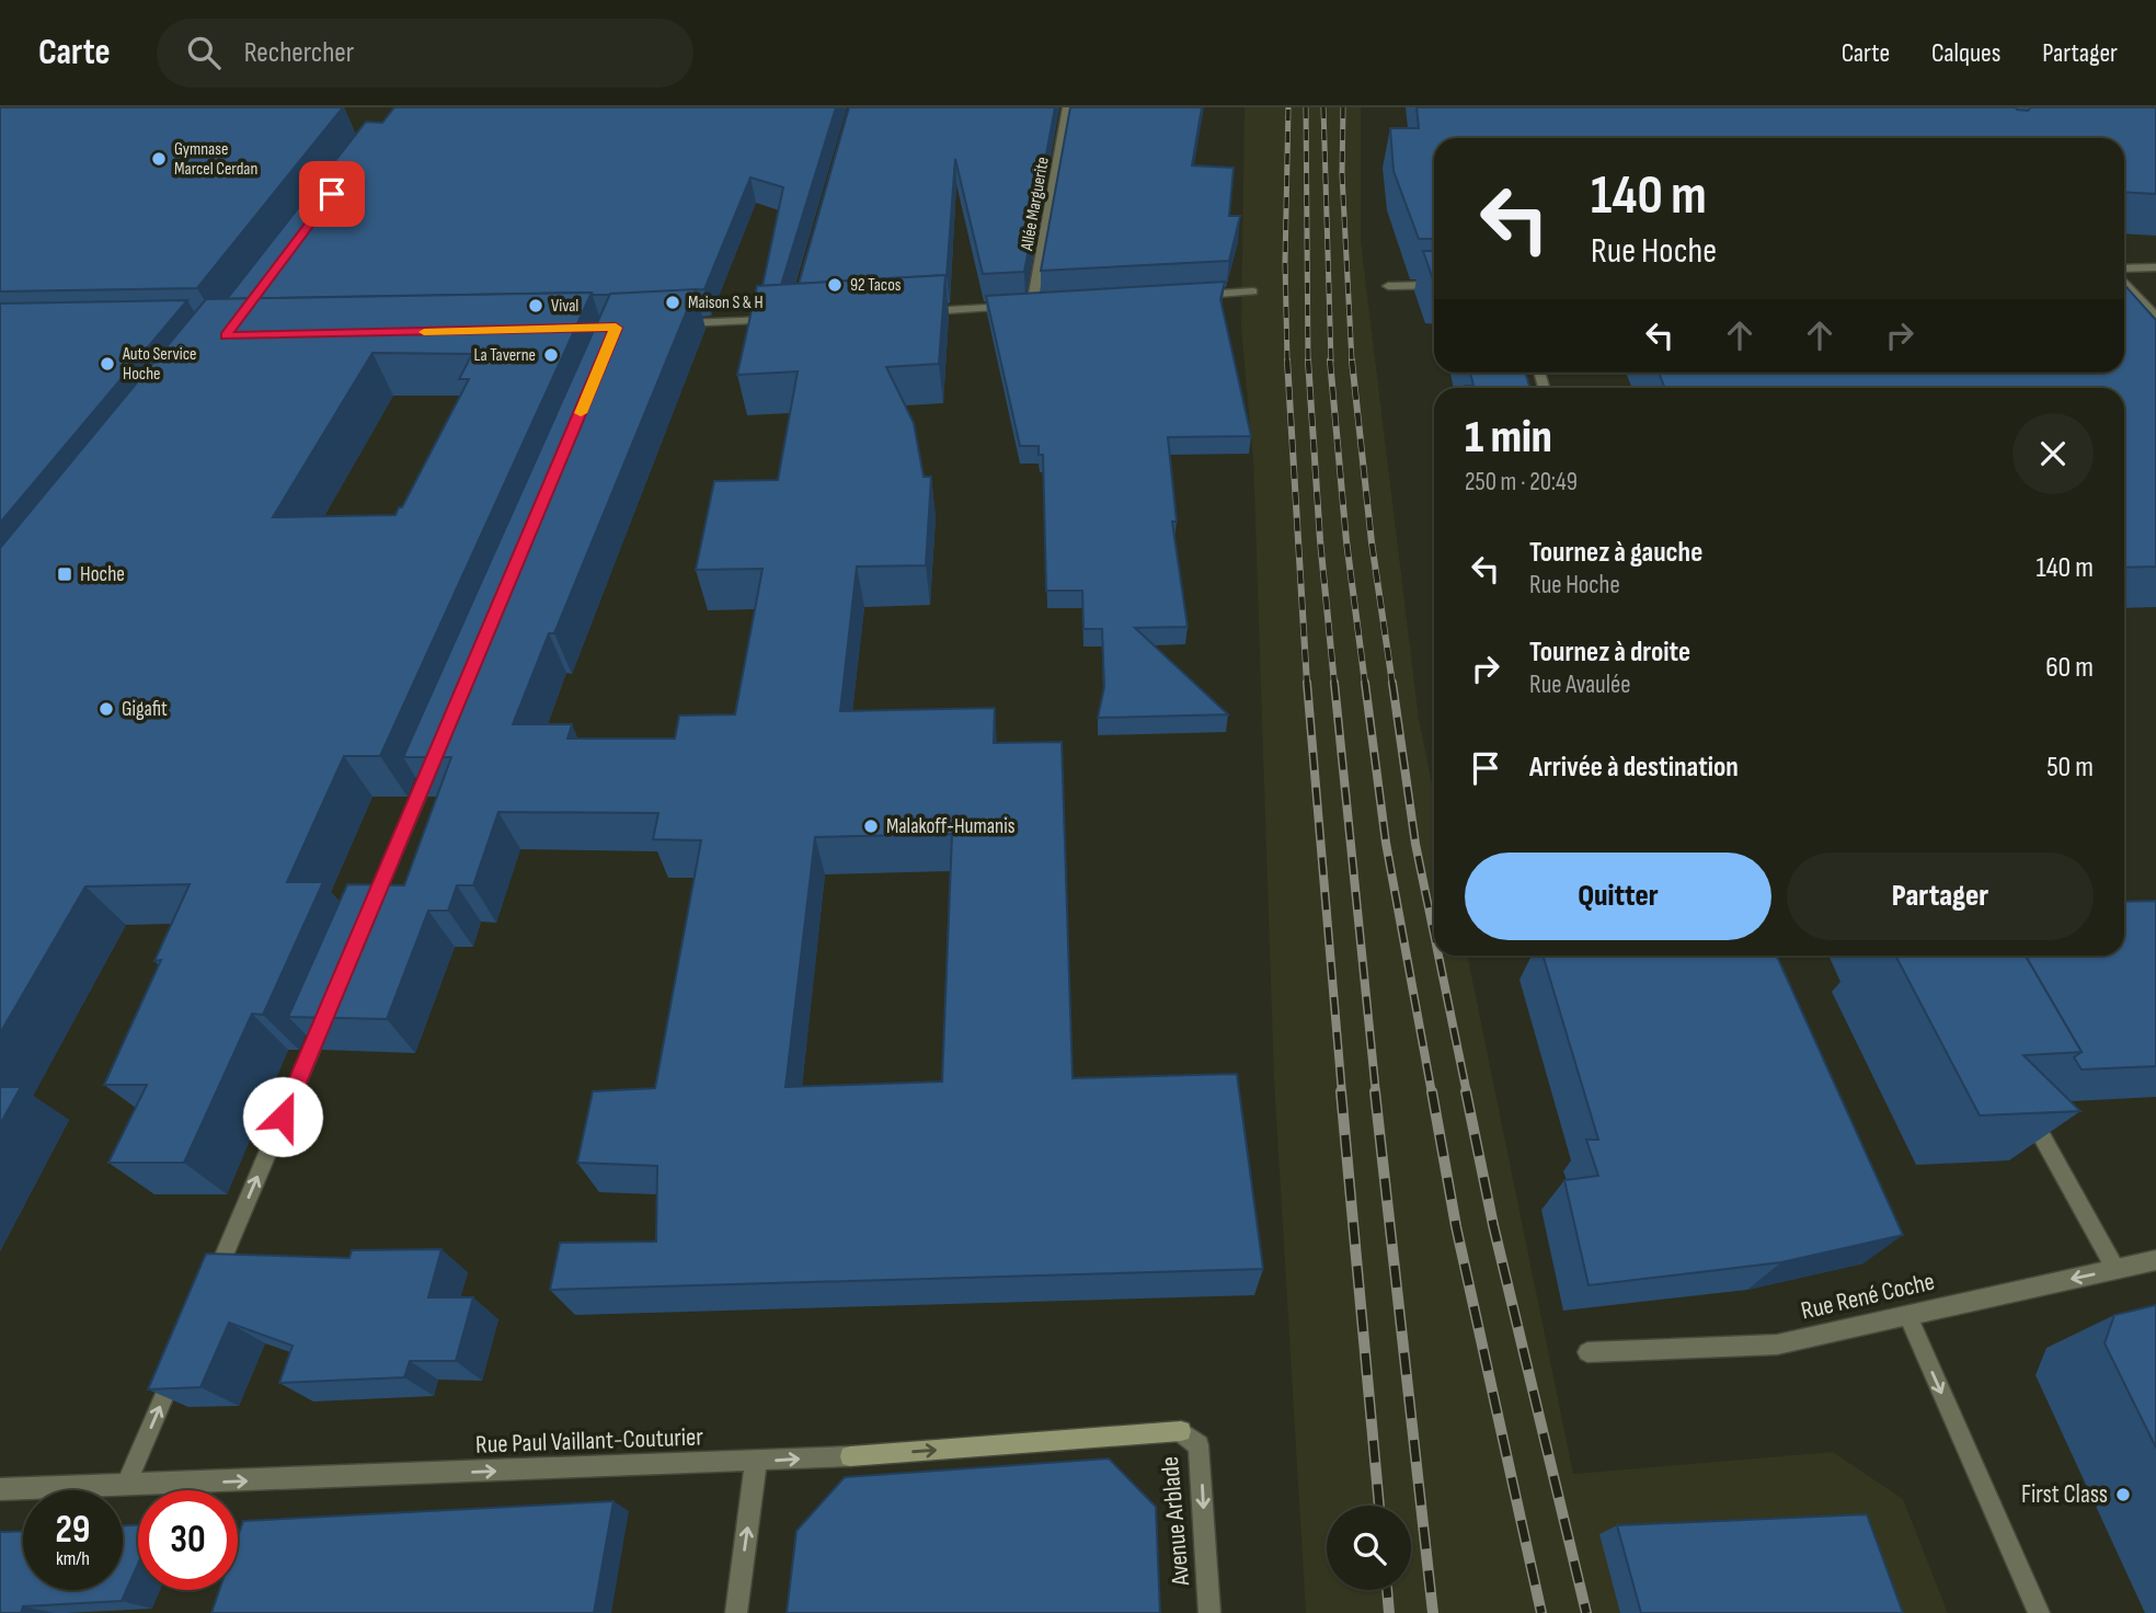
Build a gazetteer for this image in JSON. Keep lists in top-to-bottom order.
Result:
{
  "streets": {
    "street": [
      "Allée Marguerite",
      "Rue René Coche",
      "Rue Paul Vaillant-Couturier",
      "Avenue Arblade"
    ]
  },
  "crossings": [
    ["Rue Paul Vaillant-Couturier", "Avenue Arblade"]
  ],
  "one_way": ["Rue René Coche", "Rue Paul Vaillant-Couturier", "Avenue Arblade"],
  "places": {
    "other": [
      "Gymnase Marcel Cerdan",
      "92 Tacos",
      "Maison S & H",
      "Vival",
      "La Taverne",
      "Auto Service Hoche",
      "Gigafit",
      "Malakoff-Humanis",
      "First Class"
    ],
    "transit": ["Hoche"]
  },
  "page": {
    "header": "Carte",
    "search": "Rechercher",
    "nav": ["Carte", "Calques", "Partager"],
    "turn": ["140 m", "Rue Hoche"],
    "heading": ["1 min", "250 m · 20:49"],
    "list": [
      {
        "name": "Tournez à gauche",
        "note": "Rue Hoche",
        "value": "140 m"
      },
      {
        "name": "Tournez à droite",
        "note": "Rue Avaulée",
        "value": "60 m"
      },
      {
        "name": "Arrivée à destination",
        "value": "50 m"
      }
    ],
    "buttons": ["Quitter", "Partager"],
    "speed": "29 km/h",
    "limit": "30"
  }
}
